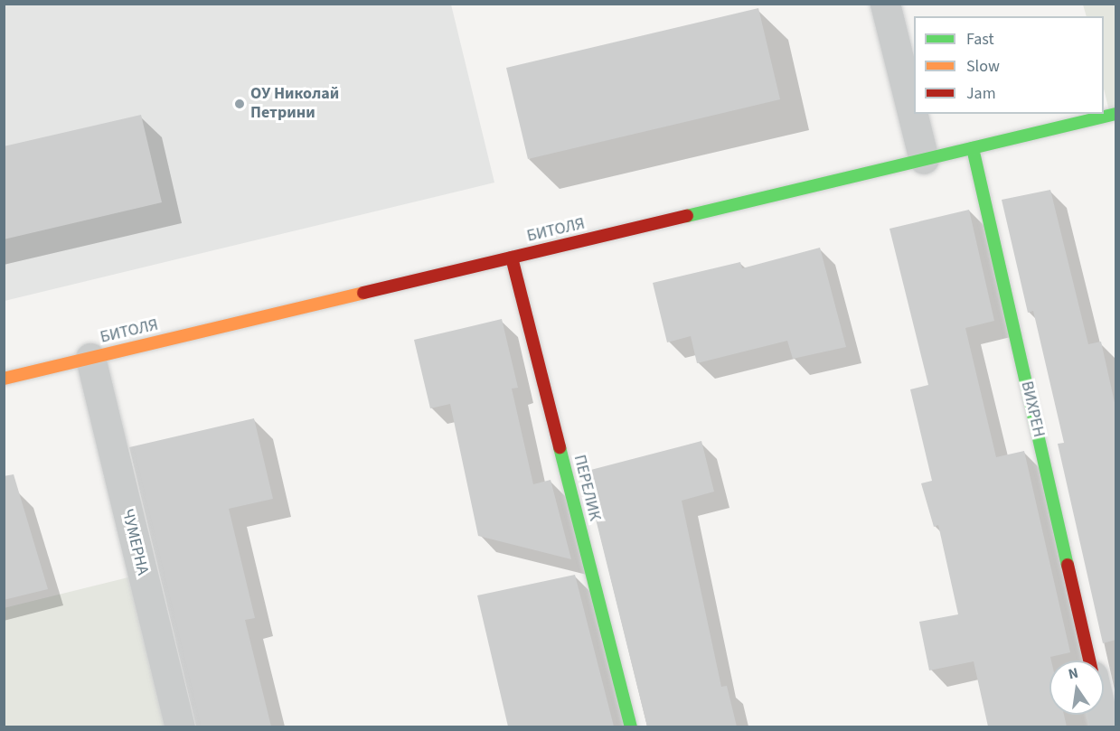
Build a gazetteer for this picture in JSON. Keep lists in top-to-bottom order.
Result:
{
  "streets": {
    "street": [
      "БИТОЛЯ",
      "ВИХРЕН",
      "ПЕРЕЛИК",
      "ЧУМЕРНА"
    ]
  },
  "crossings": [
    ["БИТОЛЯ", "ВИХРЕН"],
    ["БИТОЛЯ", "ПЕРЕЛИК"],
    ["БИТОЛЯ", "ЧУМЕРНА"]
  ],
  "places": ["ОУ Николай Петрини"],
  "legend": ["Fast", "Slow", "Jam"],
  "north": "top"
}
